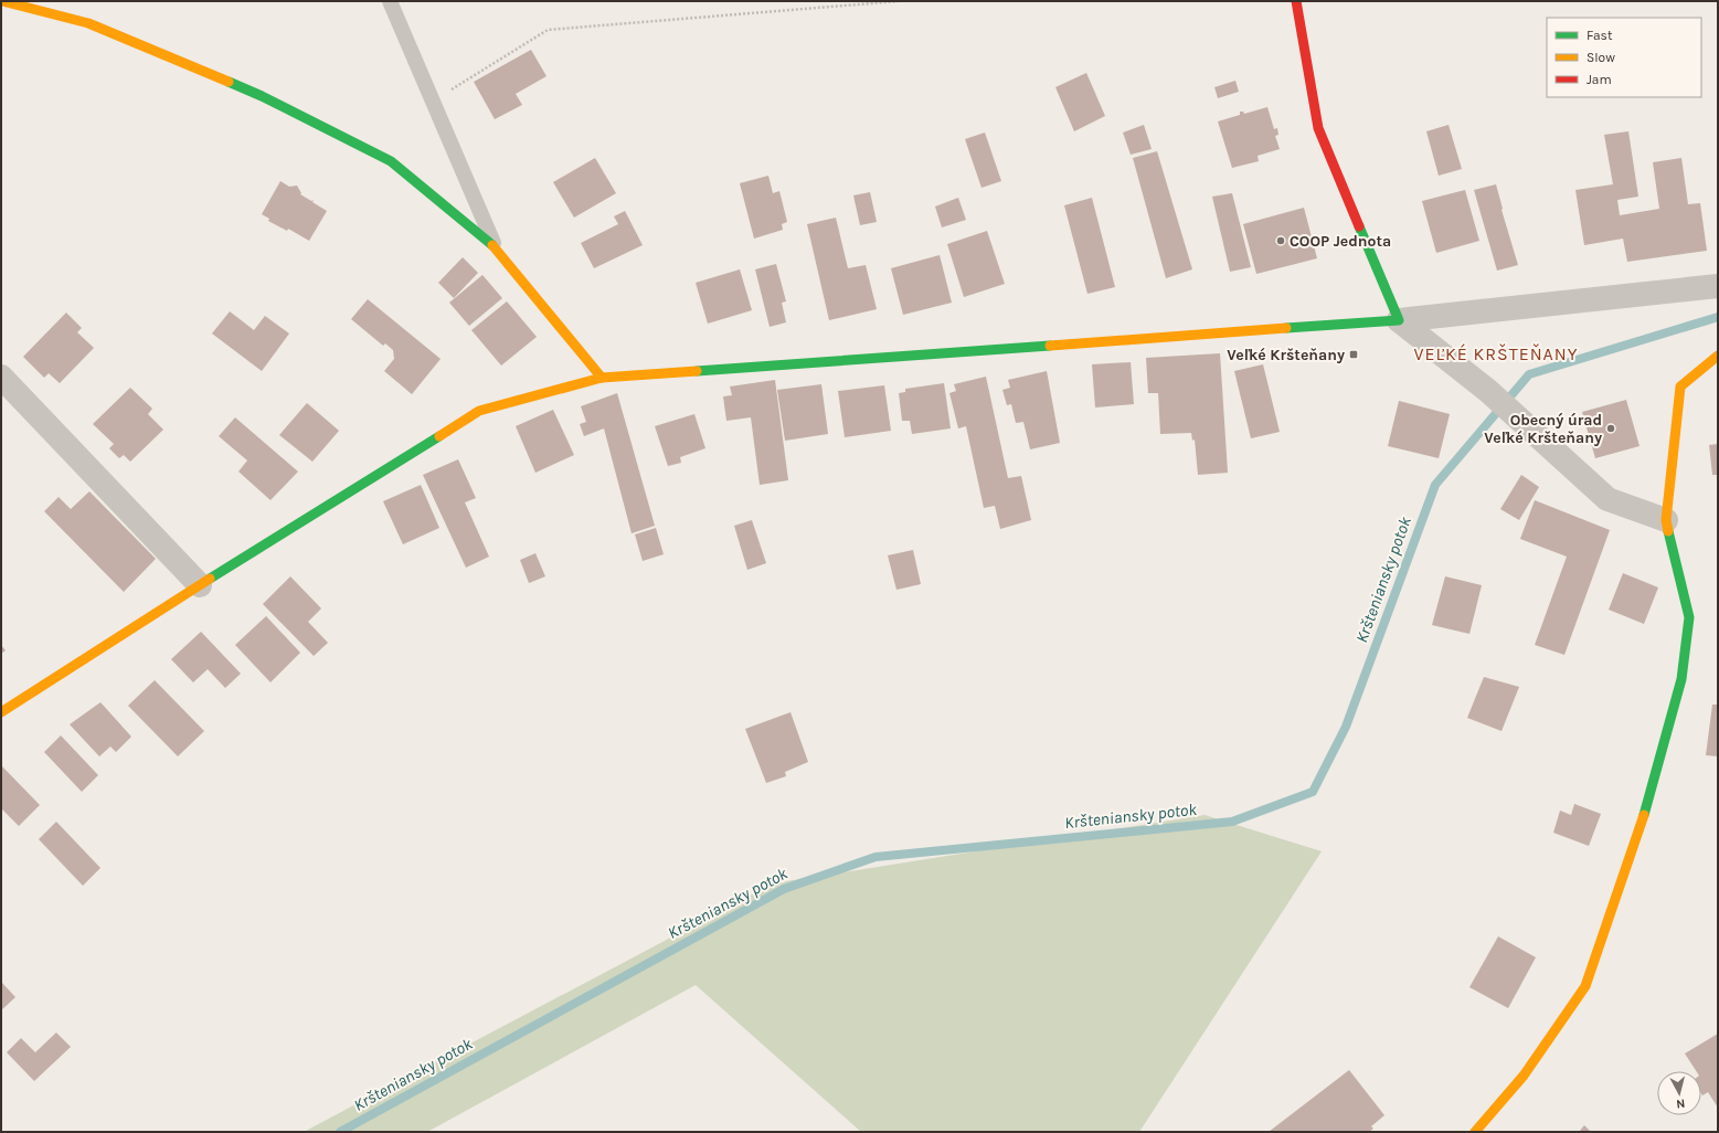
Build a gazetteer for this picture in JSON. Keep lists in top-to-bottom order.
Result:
{
  "districts": ["VEĽKÉ KRŠTEŇANY"],
  "water": ["Kršteniansky potok"],
  "places": {
    "other": ["COOP Jednota", "Obecný úrad Veľké Kršteňany"],
    "transit": ["Veľké Kršteňany"]
  },
  "legend": ["Fast", "Slow", "Jam"],
  "north": "bottom"
}
